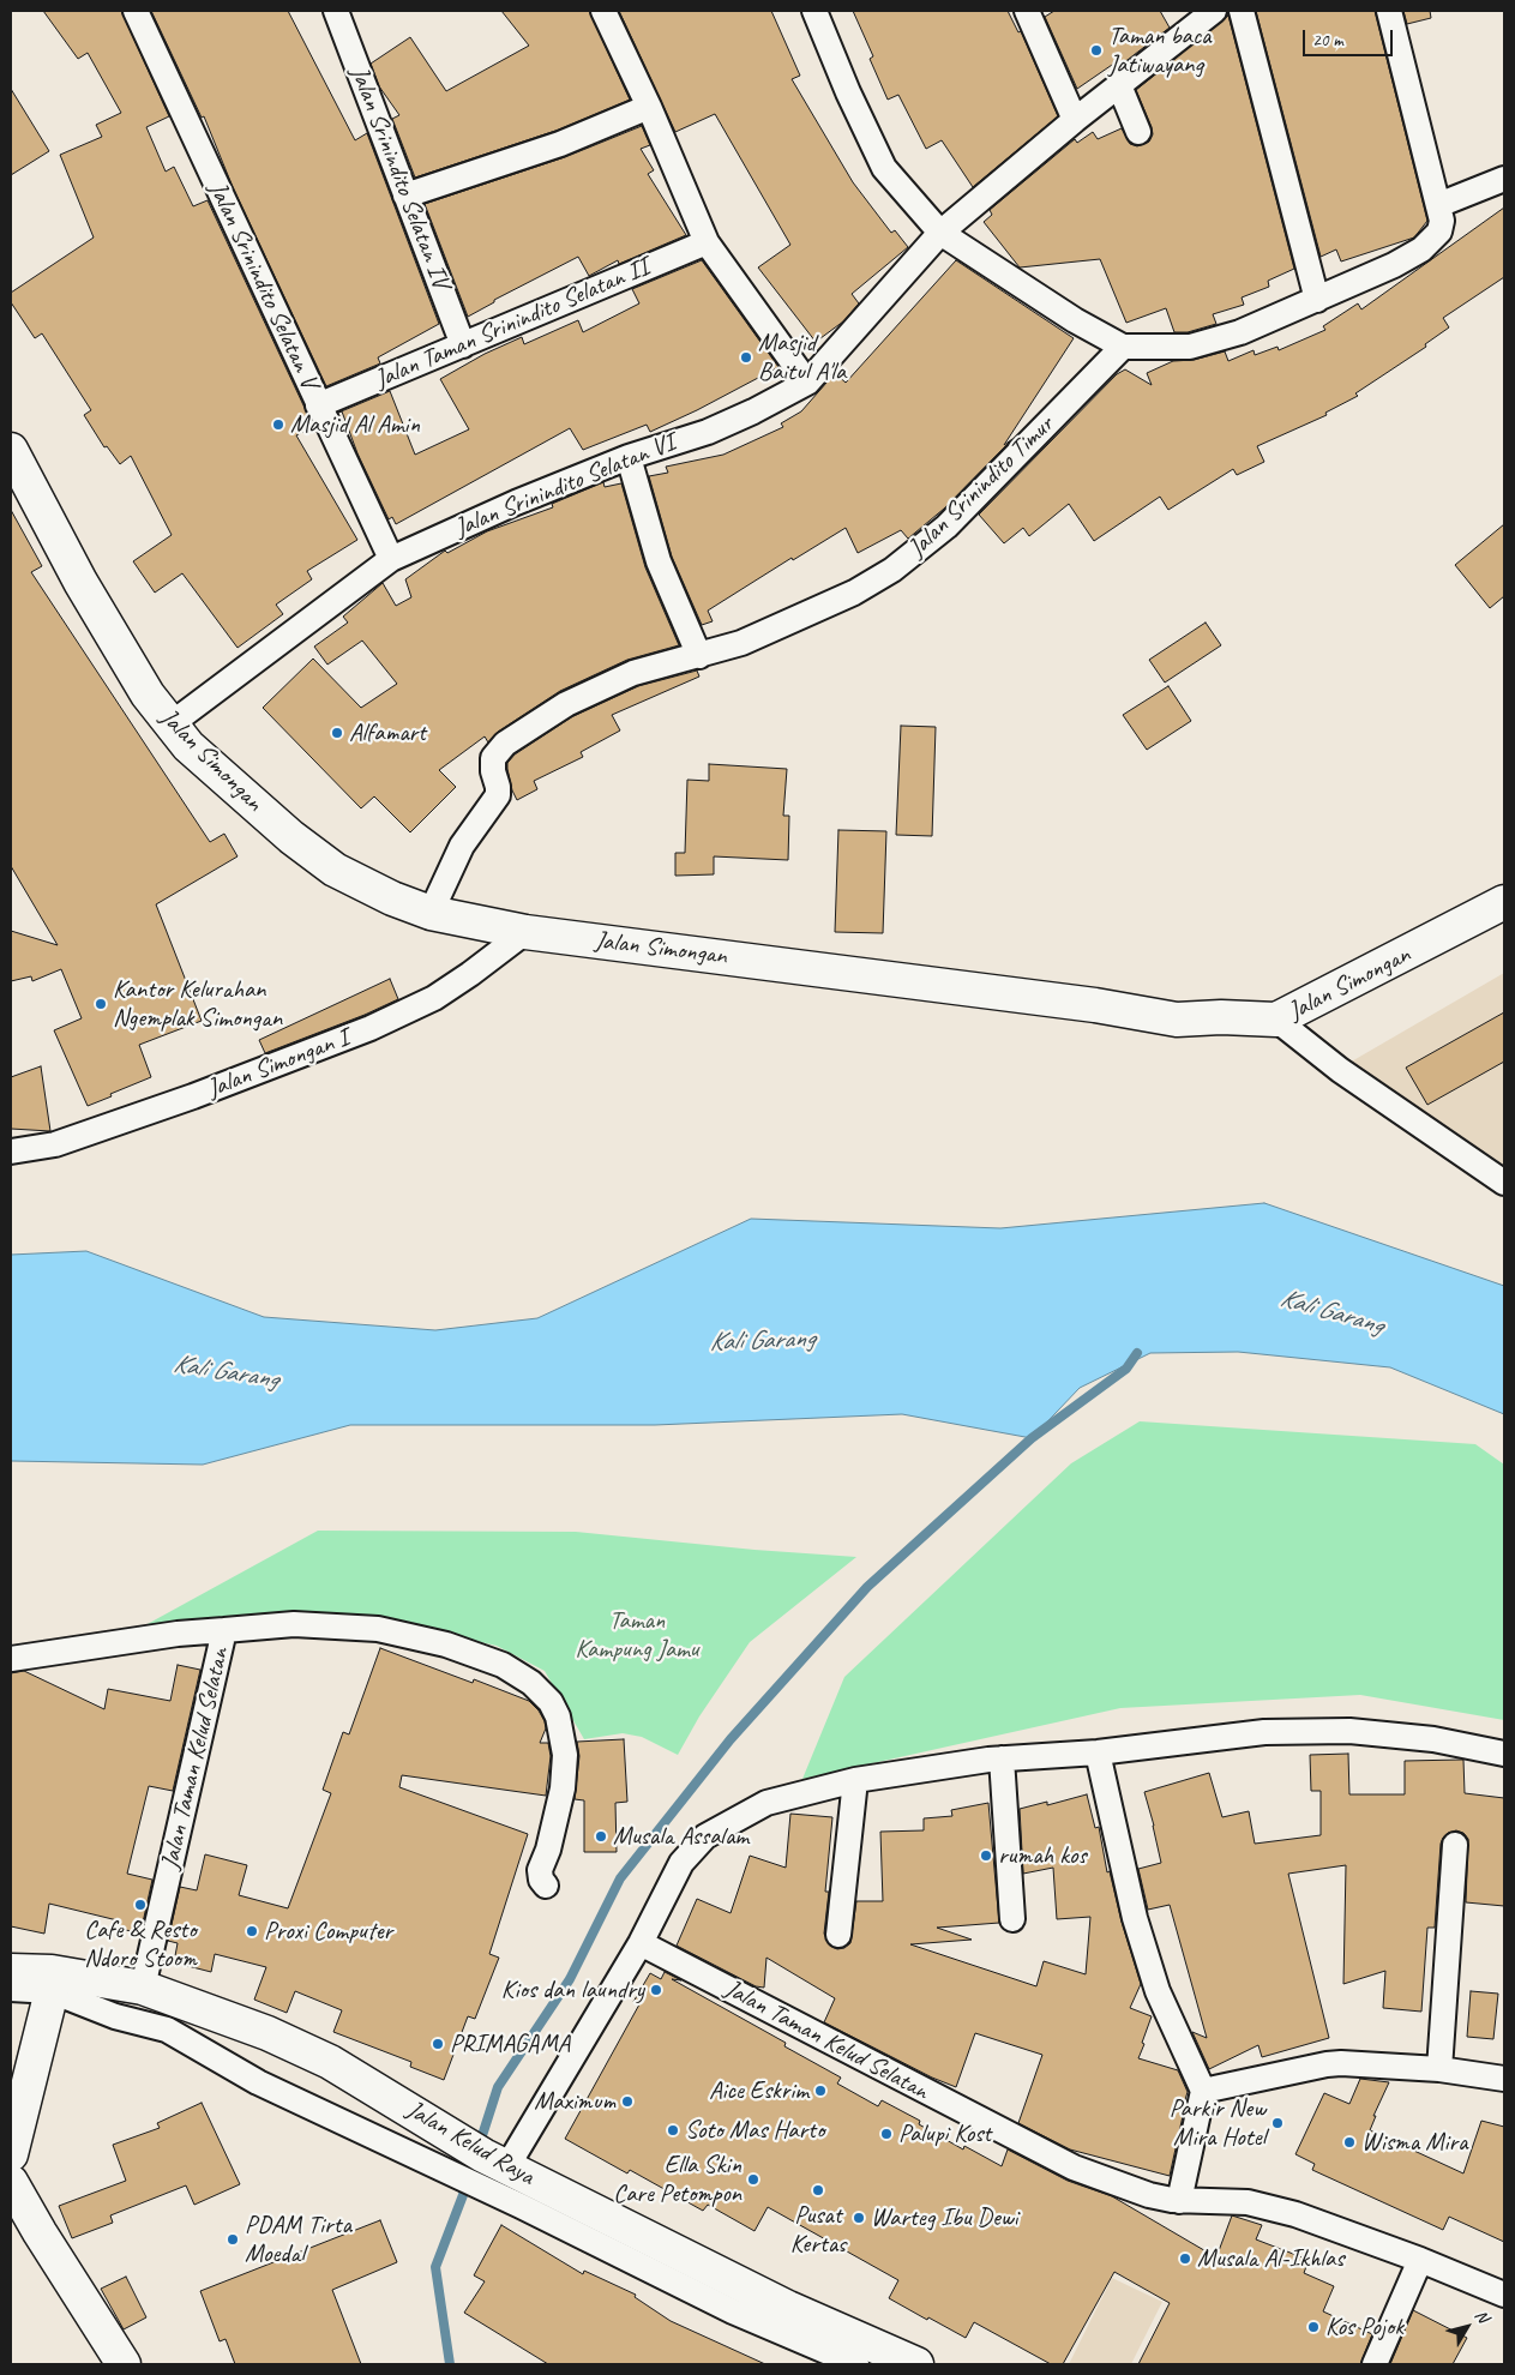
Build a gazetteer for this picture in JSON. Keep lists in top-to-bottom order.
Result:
{
  "streets": {
    "main road": ["Jalan Simongan", "Jalan Kelud Raya"],
    "street": [
      "Jalan Srinindito Selatan IV",
      "Jalan Srinindito Selatan V",
      "Jalan Taman Srinindito Selatan II",
      "Jalan Srinindito Selatan VI",
      "Jalan Srinindito Timur",
      "Jalan Simongan I",
      "Jalan Taman Kelud Selatan"
    ]
  },
  "crossings": [
    ["Jalan Srinindito Selatan IV", "Jalan Taman Srinindito Selatan II"],
    ["Jalan Srinindito Selatan V", "Jalan Taman Srinindito Selatan II"],
    ["Jalan Srinindito Selatan V", "Jalan Srinindito Selatan VI"],
    ["Jalan Srinindito Selatan VI", "Jalan Simongan"],
    ["Jalan Srinindito Timur", "Jalan Simongan"],
    ["Jalan Simongan", "Jalan Simongan I"],
    ["Jalan Taman Kelud Selatan", "Jalan Kelud Raya"]
  ],
  "water": ["Kali Garang"],
  "parks": ["Taman Kampung Jamu"],
  "places": [
    "Taman baca Jatiwayang",
    "Masjid Baitul A'la",
    "Masjid Al Amin",
    "Alfamart",
    "Kantor Kelurahan Ngemplak Simongan",
    "Musala Assalam",
    "rumah kos",
    "Cafe & Resto Ndoro Stoom",
    "Proxi Computer",
    "Kios dan laundry",
    "PRIMAGAMA",
    "Aice Eskrim",
    "Maximum",
    "Parkir New Mira Hotel",
    "Soto Mas Harto",
    "Palupi Kost",
    "Wisma Mira",
    "Ella Skin Care Petompon",
    "Pusat Kertas",
    "Warteg Ibu Dewi",
    "PDAM Tirta Moedal",
    "Musala Al-Ikhlas",
    "Kos Pojok"
  ],
  "scale_bar": "20 m",
  "north": "top right"
}
